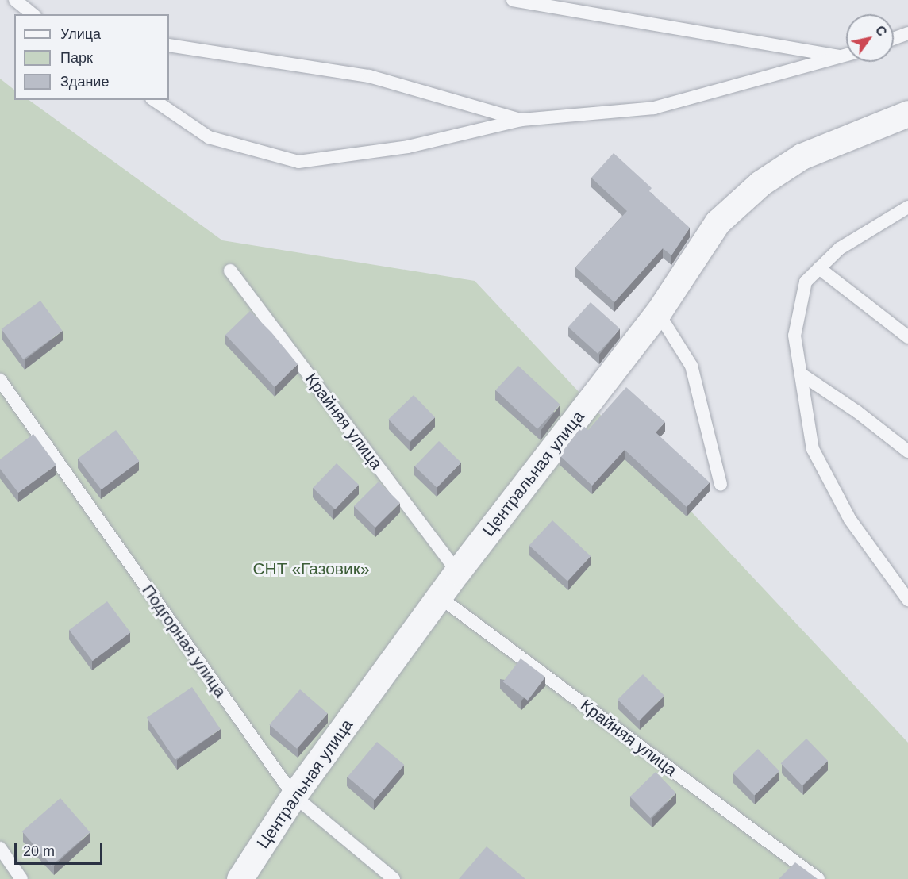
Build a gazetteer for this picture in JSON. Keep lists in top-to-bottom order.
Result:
{
  "streets": {
    "street": ["Центральная улица"],
    "lane": ["Крайняя улица", "Подгорная улица"]
  },
  "crossings": [
    ["Крайняя улица", "Центральная улица"],
    ["Центральная улица", "Подгорная улица"]
  ],
  "parks": ["СНТ «Газовик»"],
  "legend": ["Улица", "Парк", "Здание"],
  "scale_bar": "20 m",
  "north": "top right"
}
